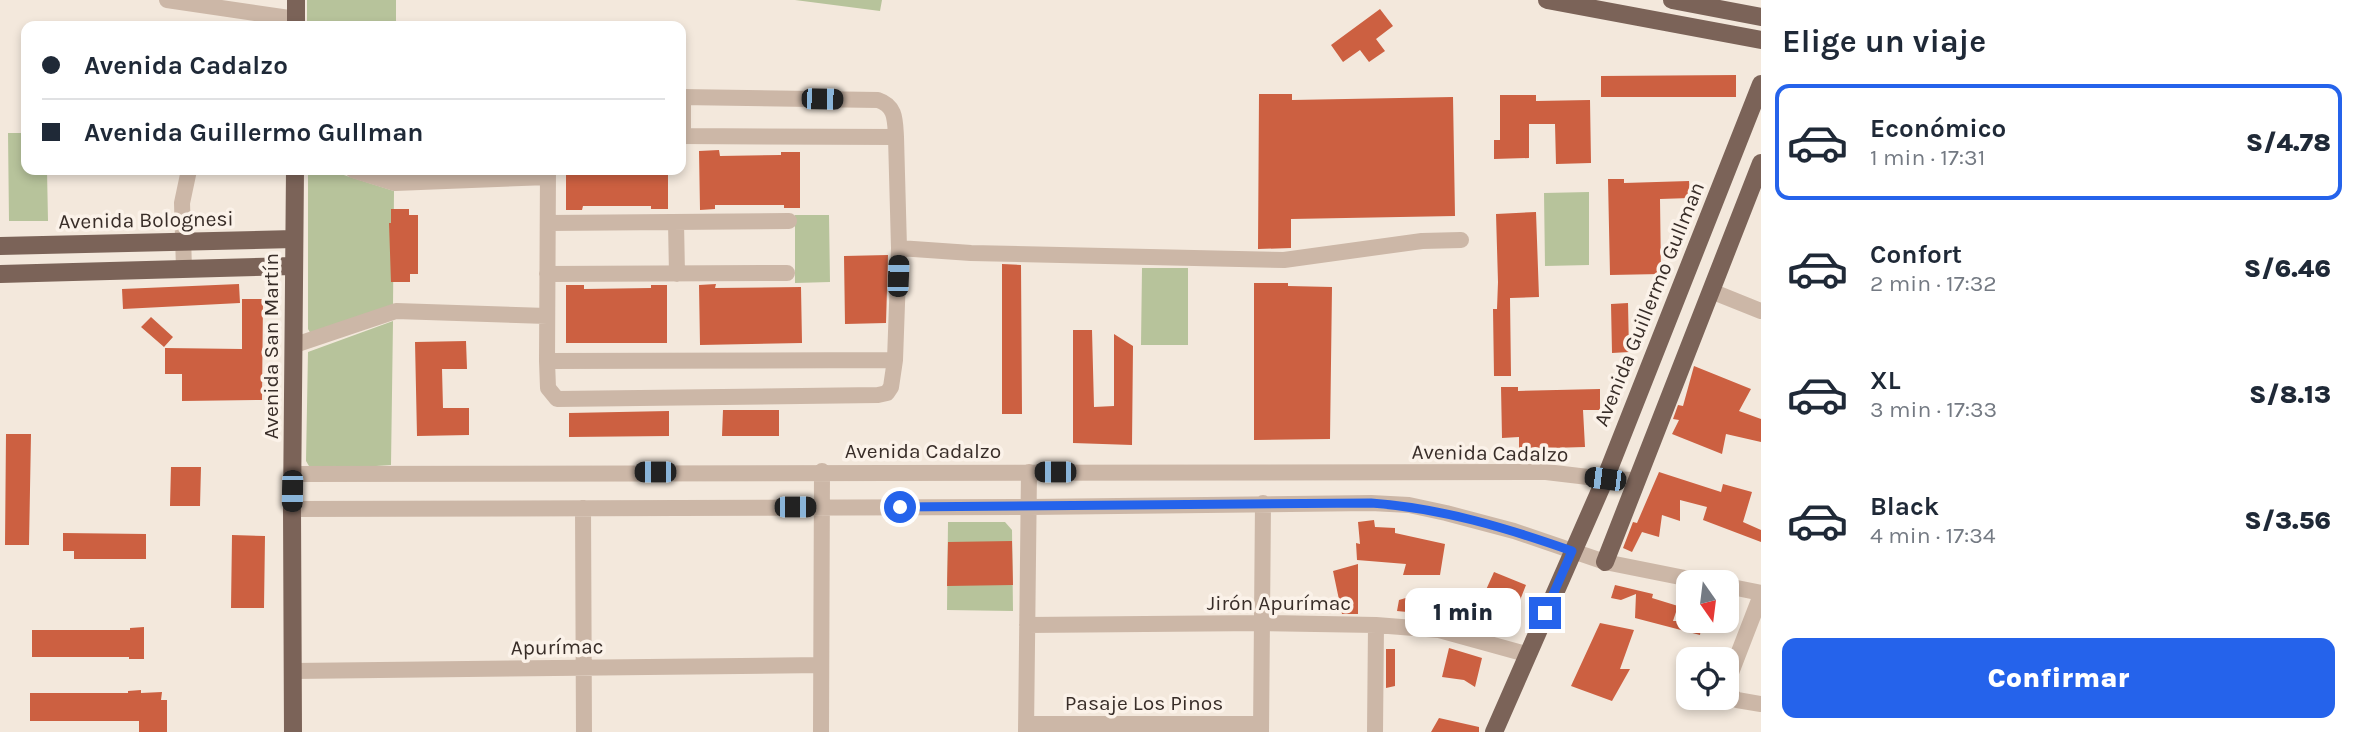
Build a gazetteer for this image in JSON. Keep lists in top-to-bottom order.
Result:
{
  "streets": {
    "main road": ["Avenida Bolognesi", "Avenida Guillermo Gullman", "Avenida San Martín"],
    "street": [
      "Avenida Cadalzo",
      "Jirón Apurímac",
      "Apurímac",
      "Pasaje Los Pinos"
    ]
  },
  "crossings": [
    ["Avenida Bolognesi", "Avenida San Martín"],
    ["Avenida Guillermo Gullman", "Avenida Cadalzo"],
    ["Avenida Guillermo Gullman", "Jirón Apurímac"],
    ["Avenida San Martín", "Avenida Cadalzo"],
    ["Avenida San Martín", "Apurímac"]
  ],
  "north": "bottom",
  "page": {
    "heading": "Elige un viaje",
    "banner": ["Avenida Cadalzo", "Avenida Guillermo Gullman"],
    "list": [
      {
        "name": "Económico",
        "note": "1 min · 17:31",
        "value": "S/4.78"
      },
      {
        "name": "Confort",
        "note": "2 min · 17:32",
        "value": "S/6.46"
      },
      {
        "name": "XL",
        "note": "3 min · 17:33",
        "value": "S/8.13"
      },
      {
        "name": "Black",
        "note": "4 min · 17:34",
        "value": "S/3.56"
      }
    ],
    "bubble": "1 min",
    "buttons": "Confirmar"
  }
}
